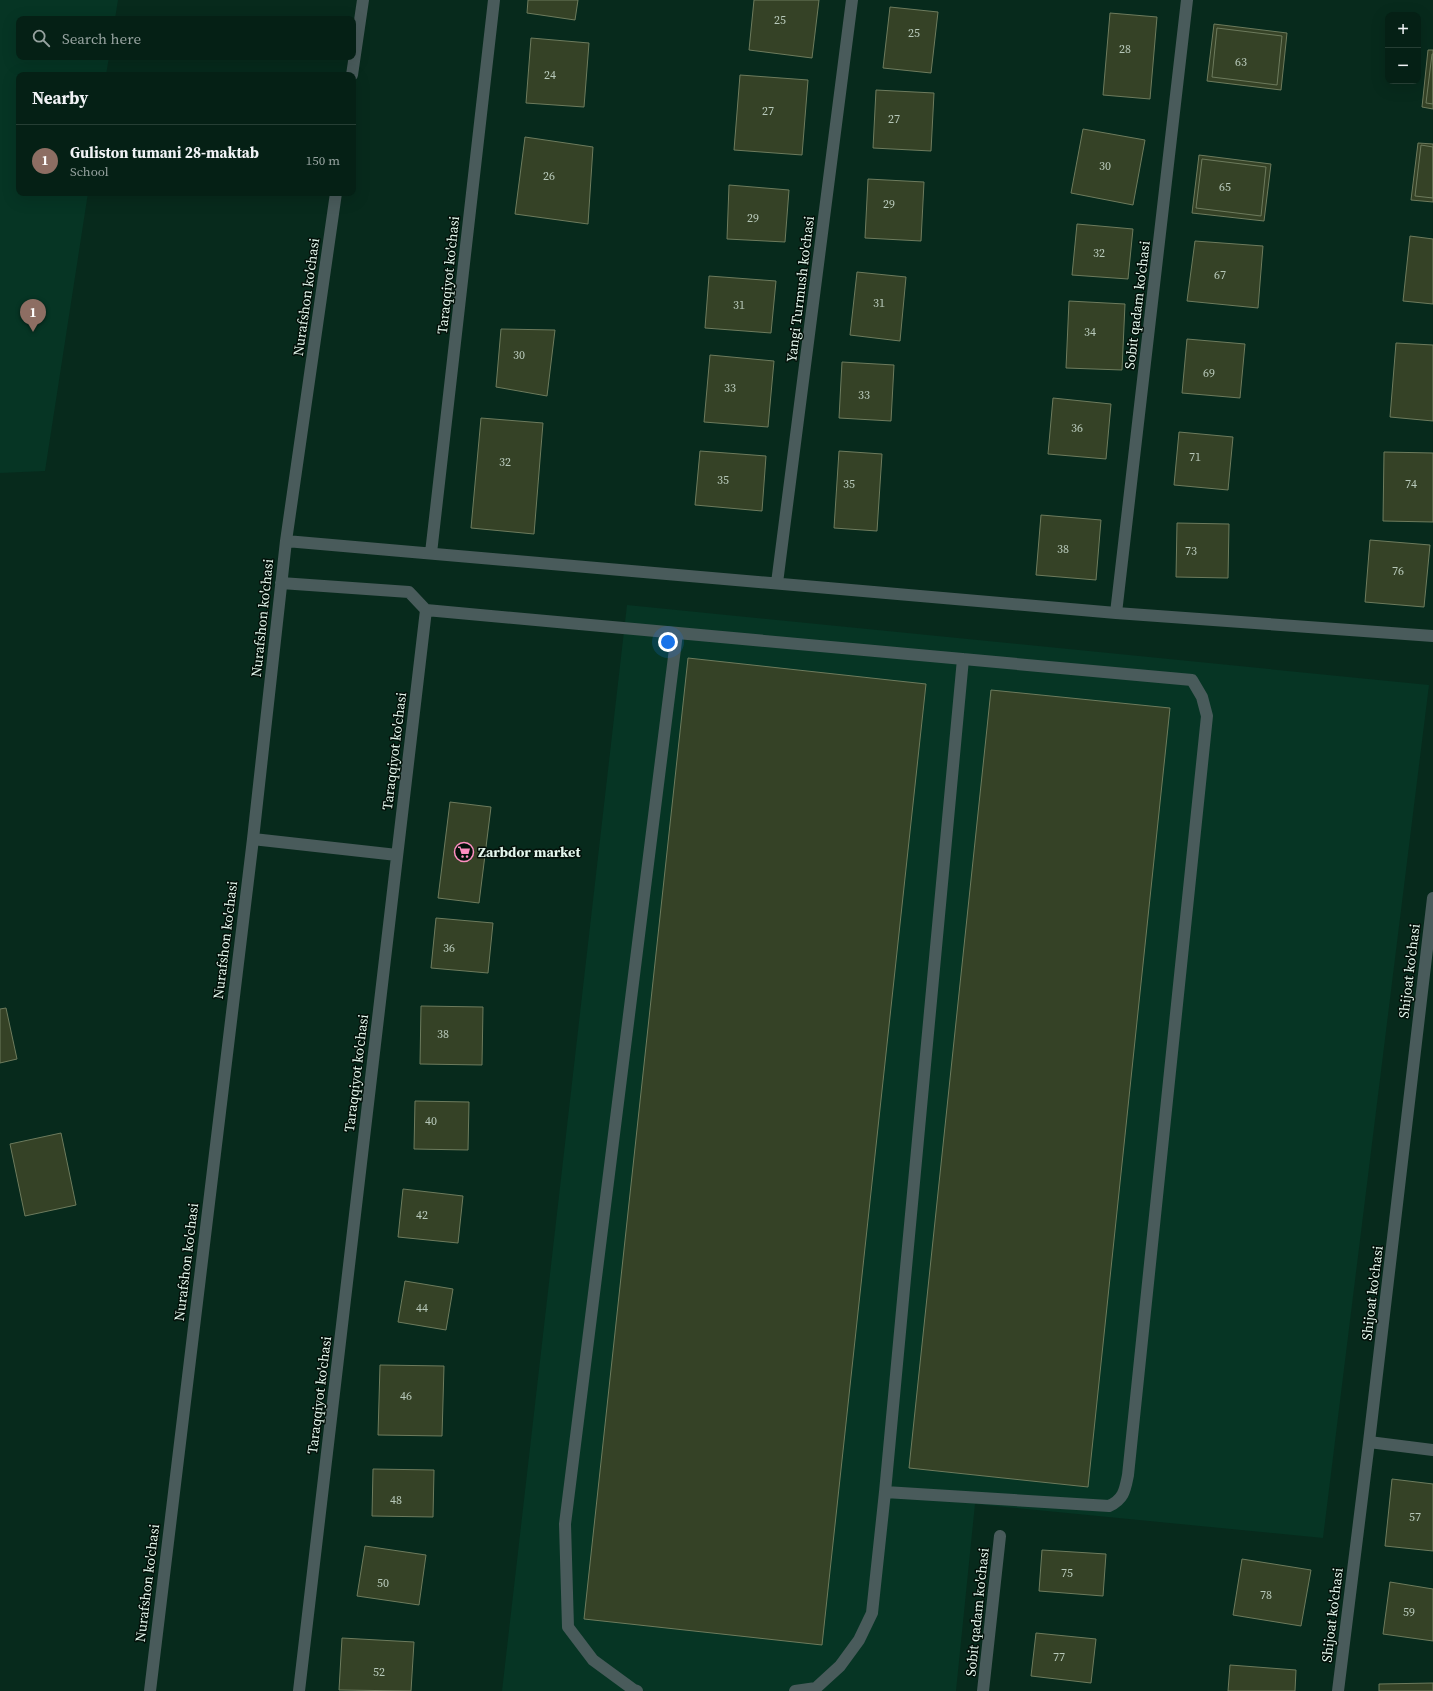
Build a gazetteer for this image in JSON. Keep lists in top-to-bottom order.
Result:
{
  "streets": {
    "street": [
      "Taraqqiyot ko'chasi",
      "Yangi Turmush ko'chasi",
      "Nurafshon ko'chasi",
      "Sobit qadam ko'chasi",
      "Shijoat ko'chasi"
    ]
  },
  "places": {
    "supermarket": ["Zarbdor market"]
  },
  "house_numbers": [
    "25",
    "25",
    "28",
    "63",
    "24",
    "27",
    "27",
    "30",
    "26",
    "65",
    "29",
    "29",
    "32",
    "67",
    "31",
    "31",
    "34",
    "30",
    "69",
    "33",
    "33",
    "36",
    "71",
    "32",
    "35",
    "35",
    "74",
    "38",
    "73",
    "76",
    "36",
    "38",
    "40",
    "42",
    "44",
    "46",
    "48",
    "57",
    "75",
    "50",
    "78",
    "59",
    "77",
    "52"
  ],
  "page": {
    "map_buttons": ["+", "−"],
    "search": "Search here",
    "heading": "Nearby",
    "list": [
      {
        "mark": "1",
        "name": "Guliston tumani 28-maktab",
        "note": "School",
        "value": "150 m"
      }
    ],
    "pins": "1"
  }
}
